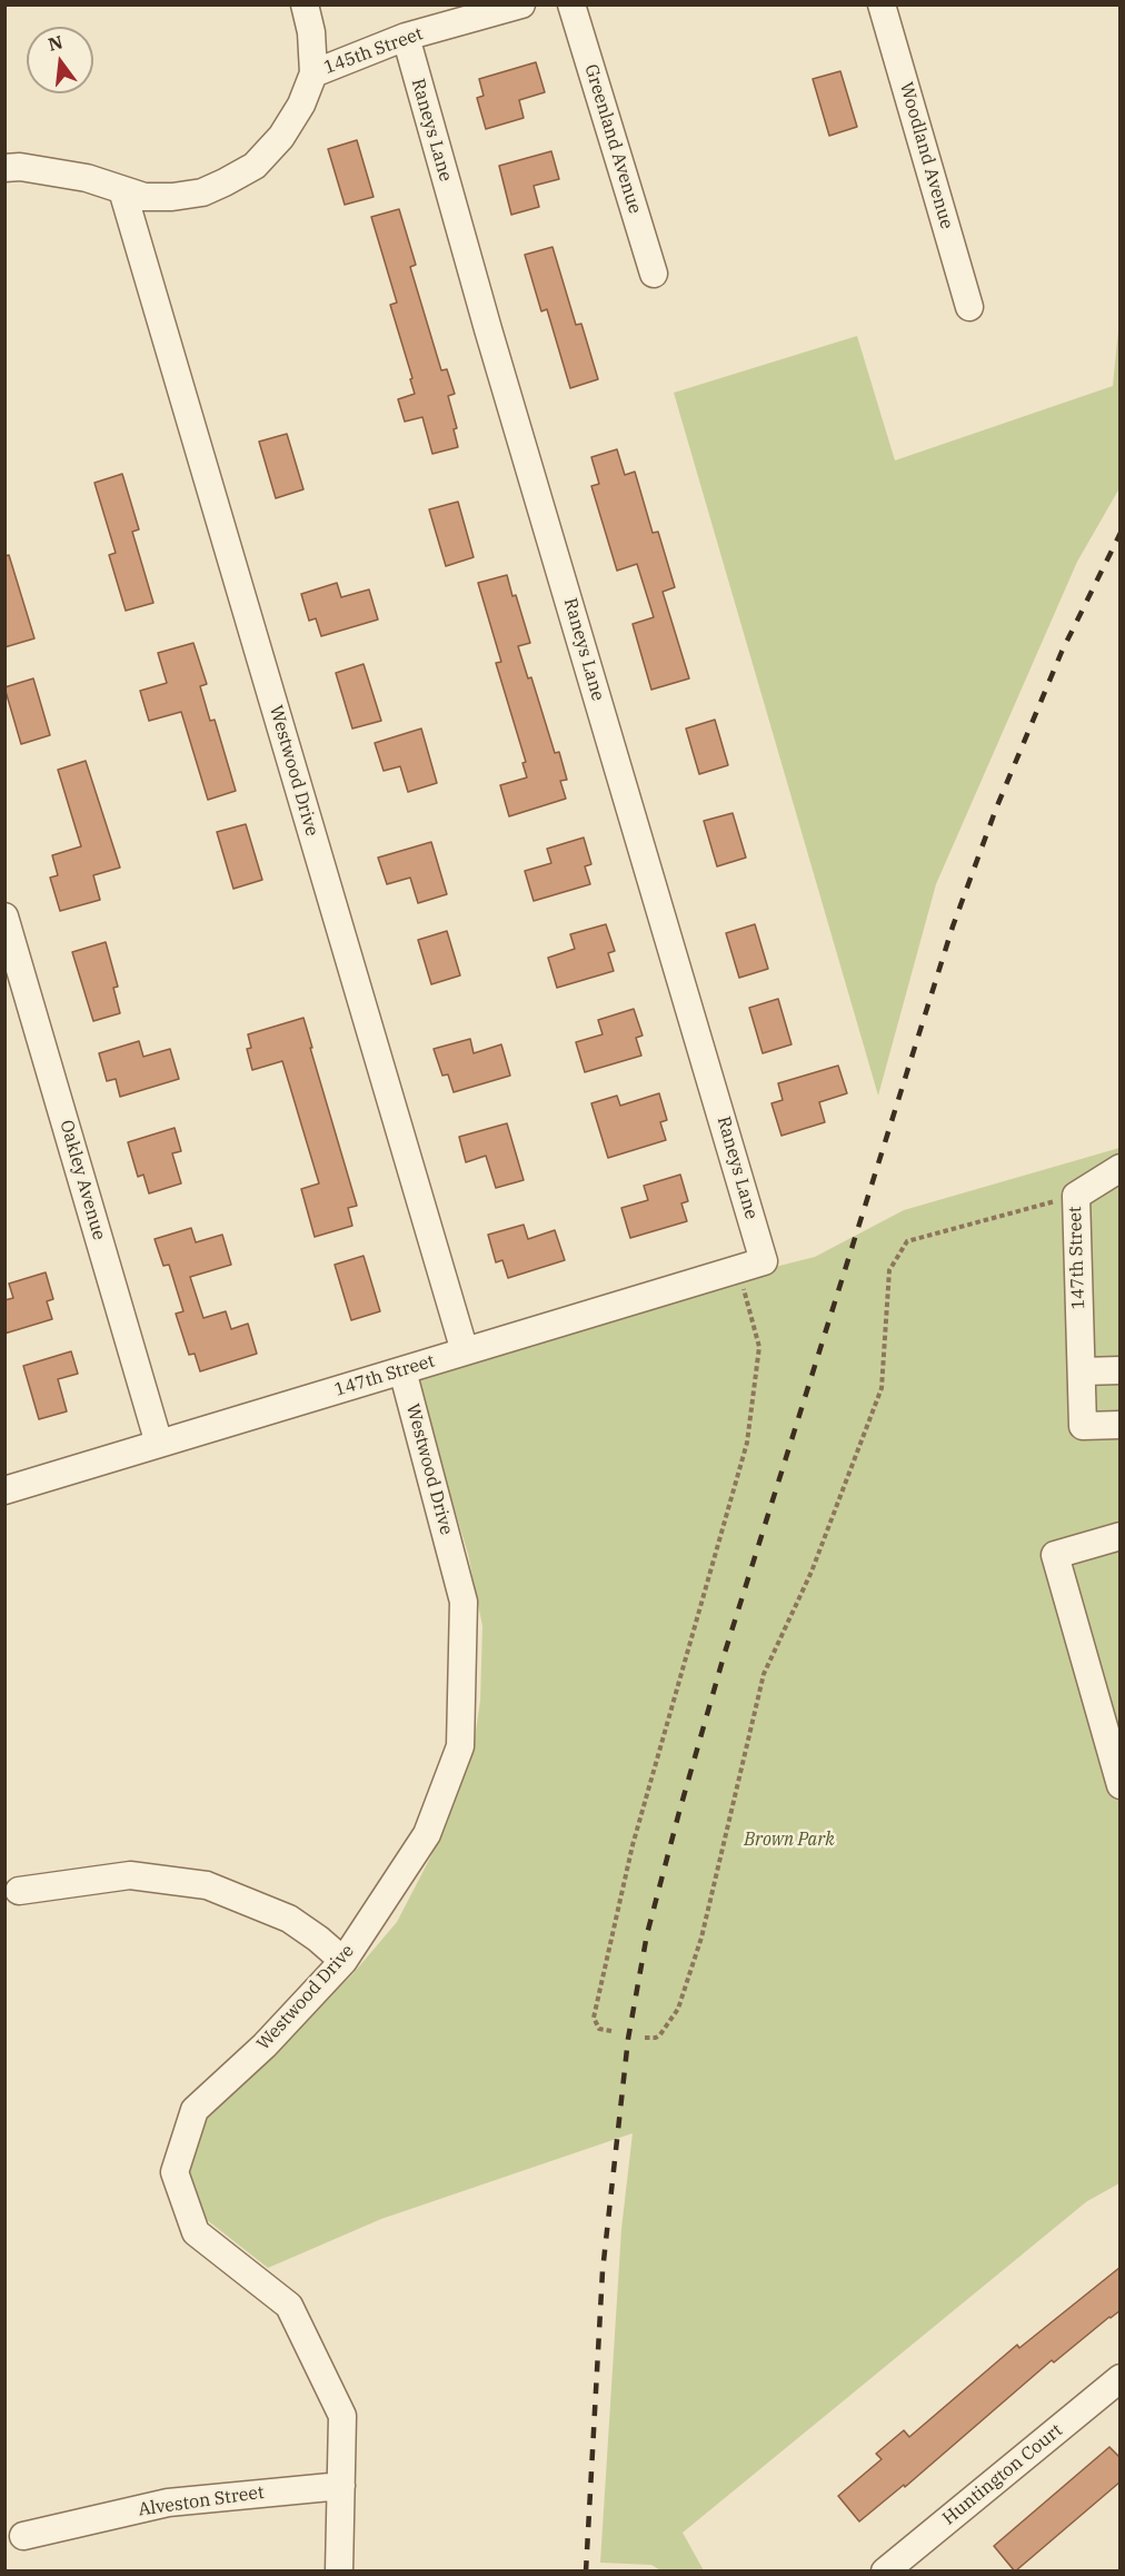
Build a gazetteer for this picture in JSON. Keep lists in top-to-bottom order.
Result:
{
  "streets": {
    "street": [
      "145th Street",
      "Raneys Lane",
      "Greenland Avenue",
      "Woodland Avenue",
      "Westwood Drive",
      "Oakley Avenue",
      "147th Street",
      "Huntington Court",
      "Alveston Street"
    ]
  },
  "crossings": [
    ["145th Street", "Raneys Lane"],
    ["145th Street", "Westwood Drive"],
    ["Raneys Lane", "147th Street"],
    ["Westwood Drive", "147th Street"],
    ["Westwood Drive", "Alveston Street"],
    ["Oakley Avenue", "147th Street"]
  ],
  "parks": ["Brown Park"],
  "north": "top"
}
